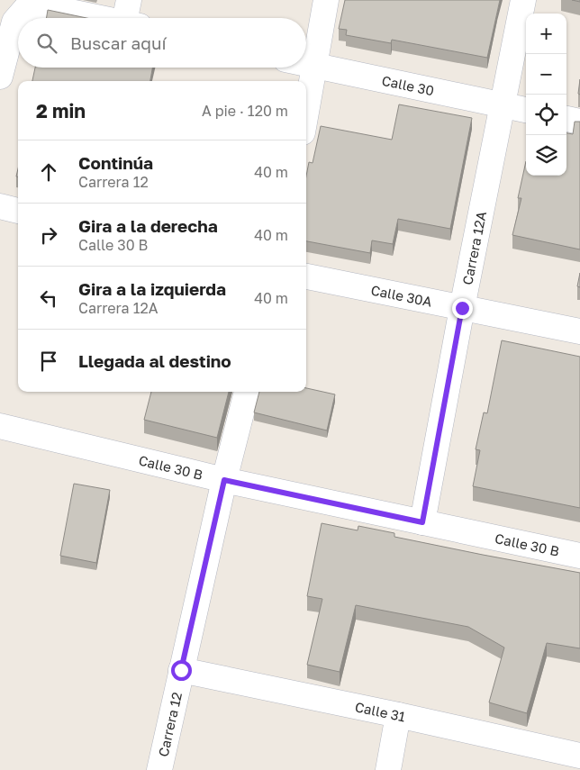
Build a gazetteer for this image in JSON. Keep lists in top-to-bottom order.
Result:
{
  "streets": {
    "street": [
      "Calle 30",
      "Carrera 12A",
      "Calle 30A",
      "Calle 30 B",
      "Calle 31",
      "Carrera 12"
    ]
  },
  "crossings": [
    ["Calle 30", "Carrera 12A"],
    ["Carrera 12A", "Calle 30A"],
    ["Carrera 12A", "Calle 30 B"],
    ["Calle 30 B", "Carrera 12"],
    ["Calle 31", "Carrera 12"]
  ],
  "page": {
    "map_buttons": ["+", "−"],
    "search": "Buscar aquí",
    "heading": ["2 min", "A pie · 120 m"],
    "list": [
      ["Continúa", "Carrera 12", "40 m"],
      ["Gira a la derecha", "Calle 30 B", "40 m"],
      ["Gira a la izquierda", "Carrera 12A", "40 m"],
      "Llegada al destino"
    ]
  }
}
